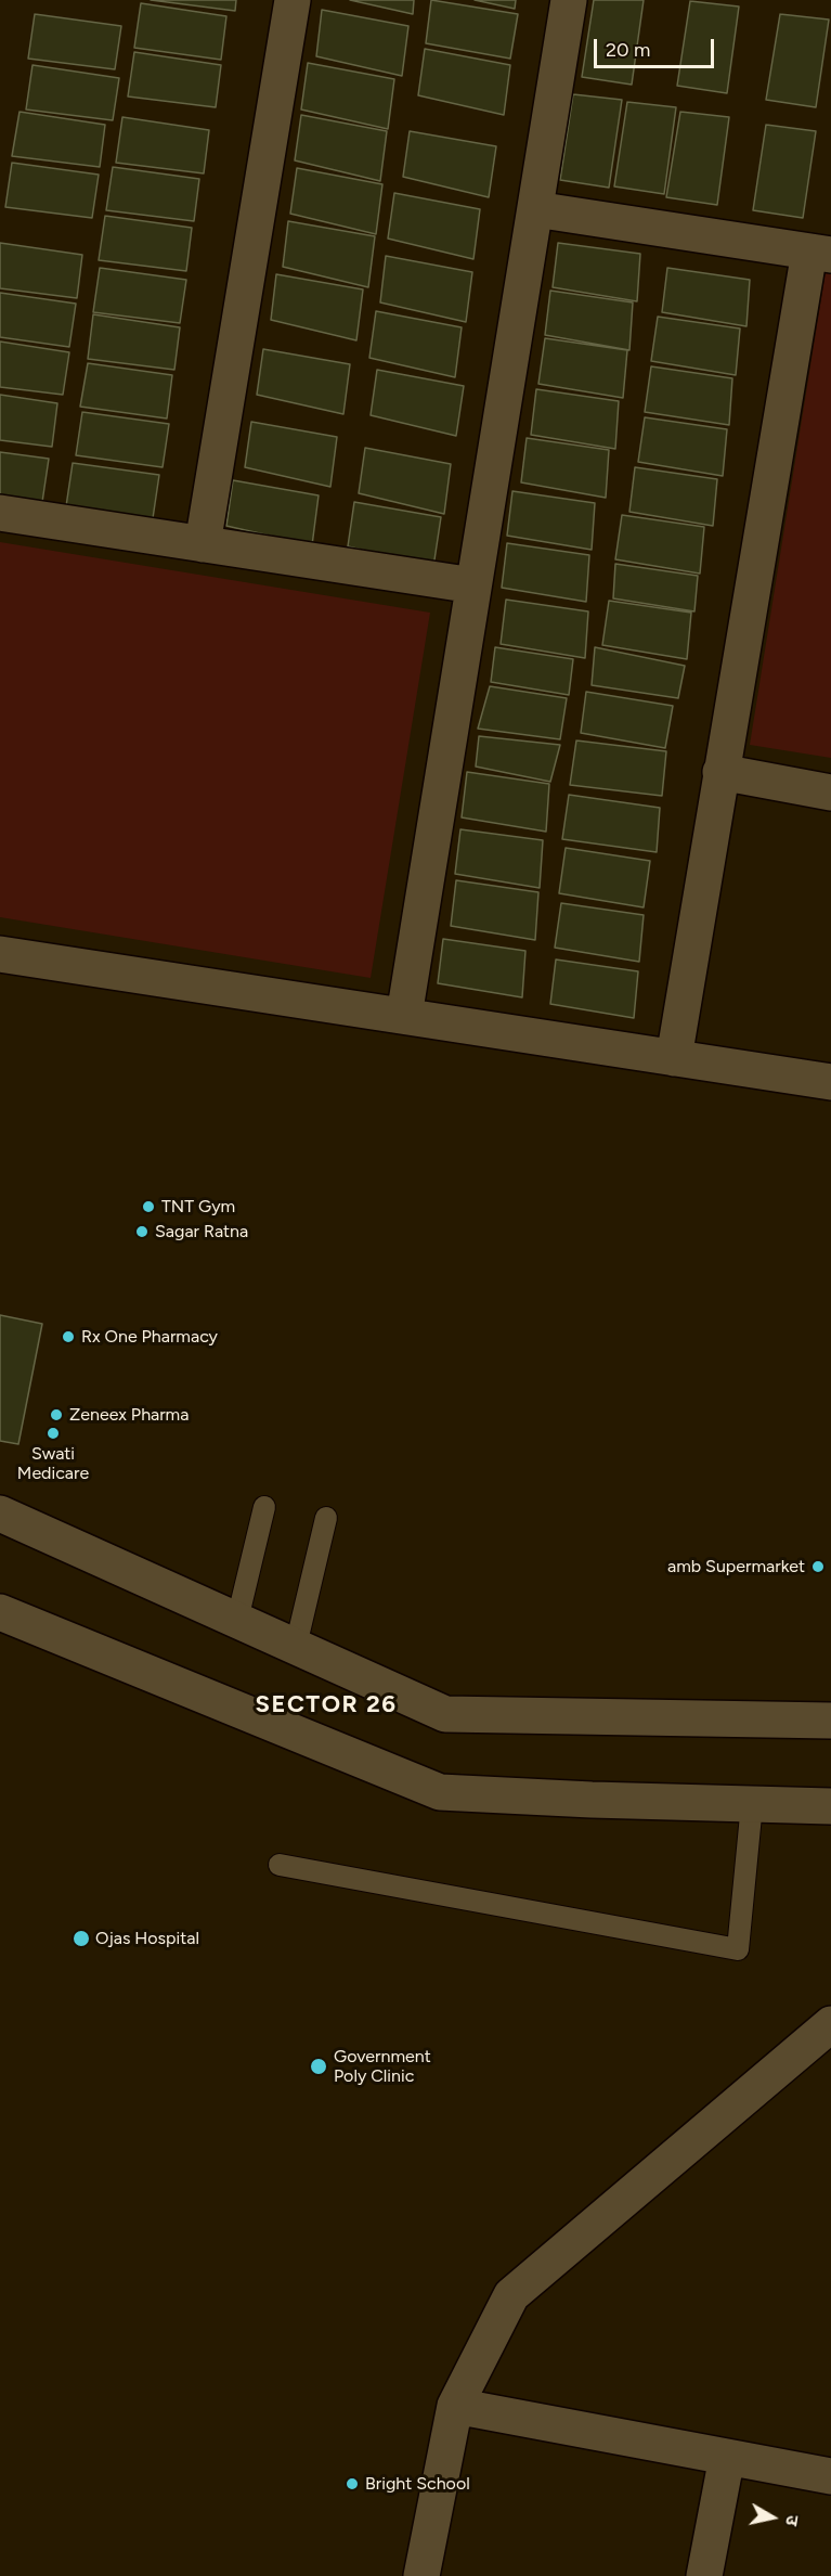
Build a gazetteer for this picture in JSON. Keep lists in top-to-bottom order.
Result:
{
  "districts": ["SECTOR 26"],
  "places": [
    "TNT Gym",
    "Sagar Ratna",
    "Rx One Pharmacy",
    "Zeneex Pharma",
    "Swati Medicare",
    "amb Supermarket",
    "Ojas Hospital",
    "Government Poly Clinic",
    "Bright School"
  ],
  "scale_bar": "20 m",
  "north": "right"
}
